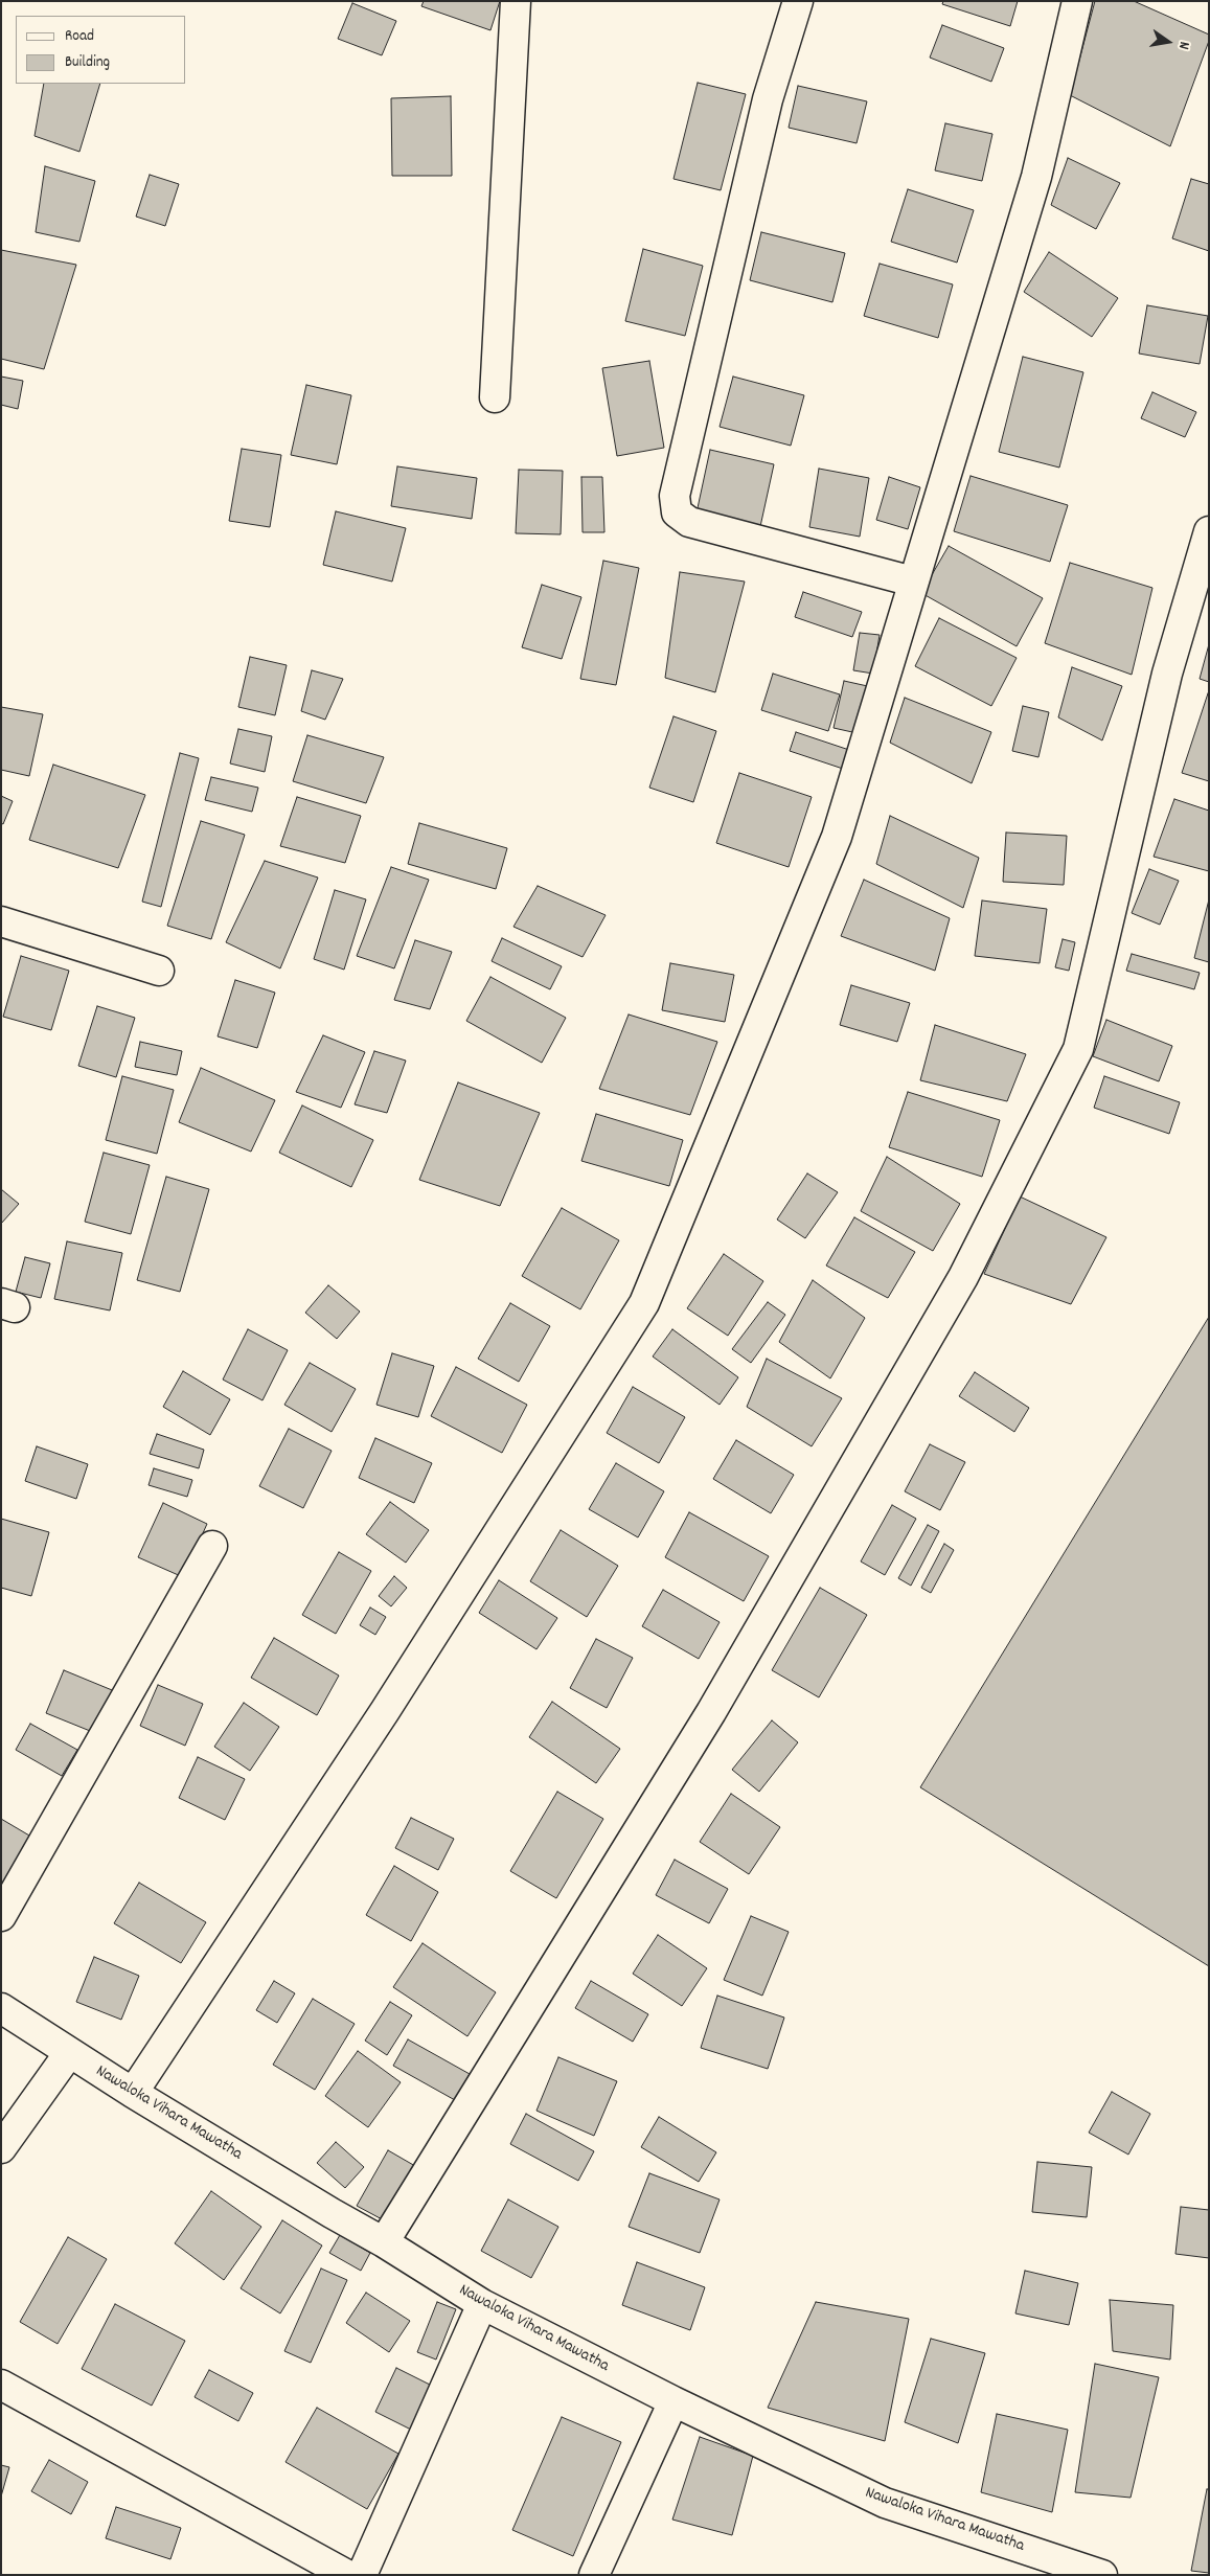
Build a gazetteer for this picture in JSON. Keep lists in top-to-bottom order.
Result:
{
  "streets": {
    "street": ["Nawaloka Vihara Mawatha"]
  },
  "legend": ["Road", "Building"],
  "north": "right"
}
